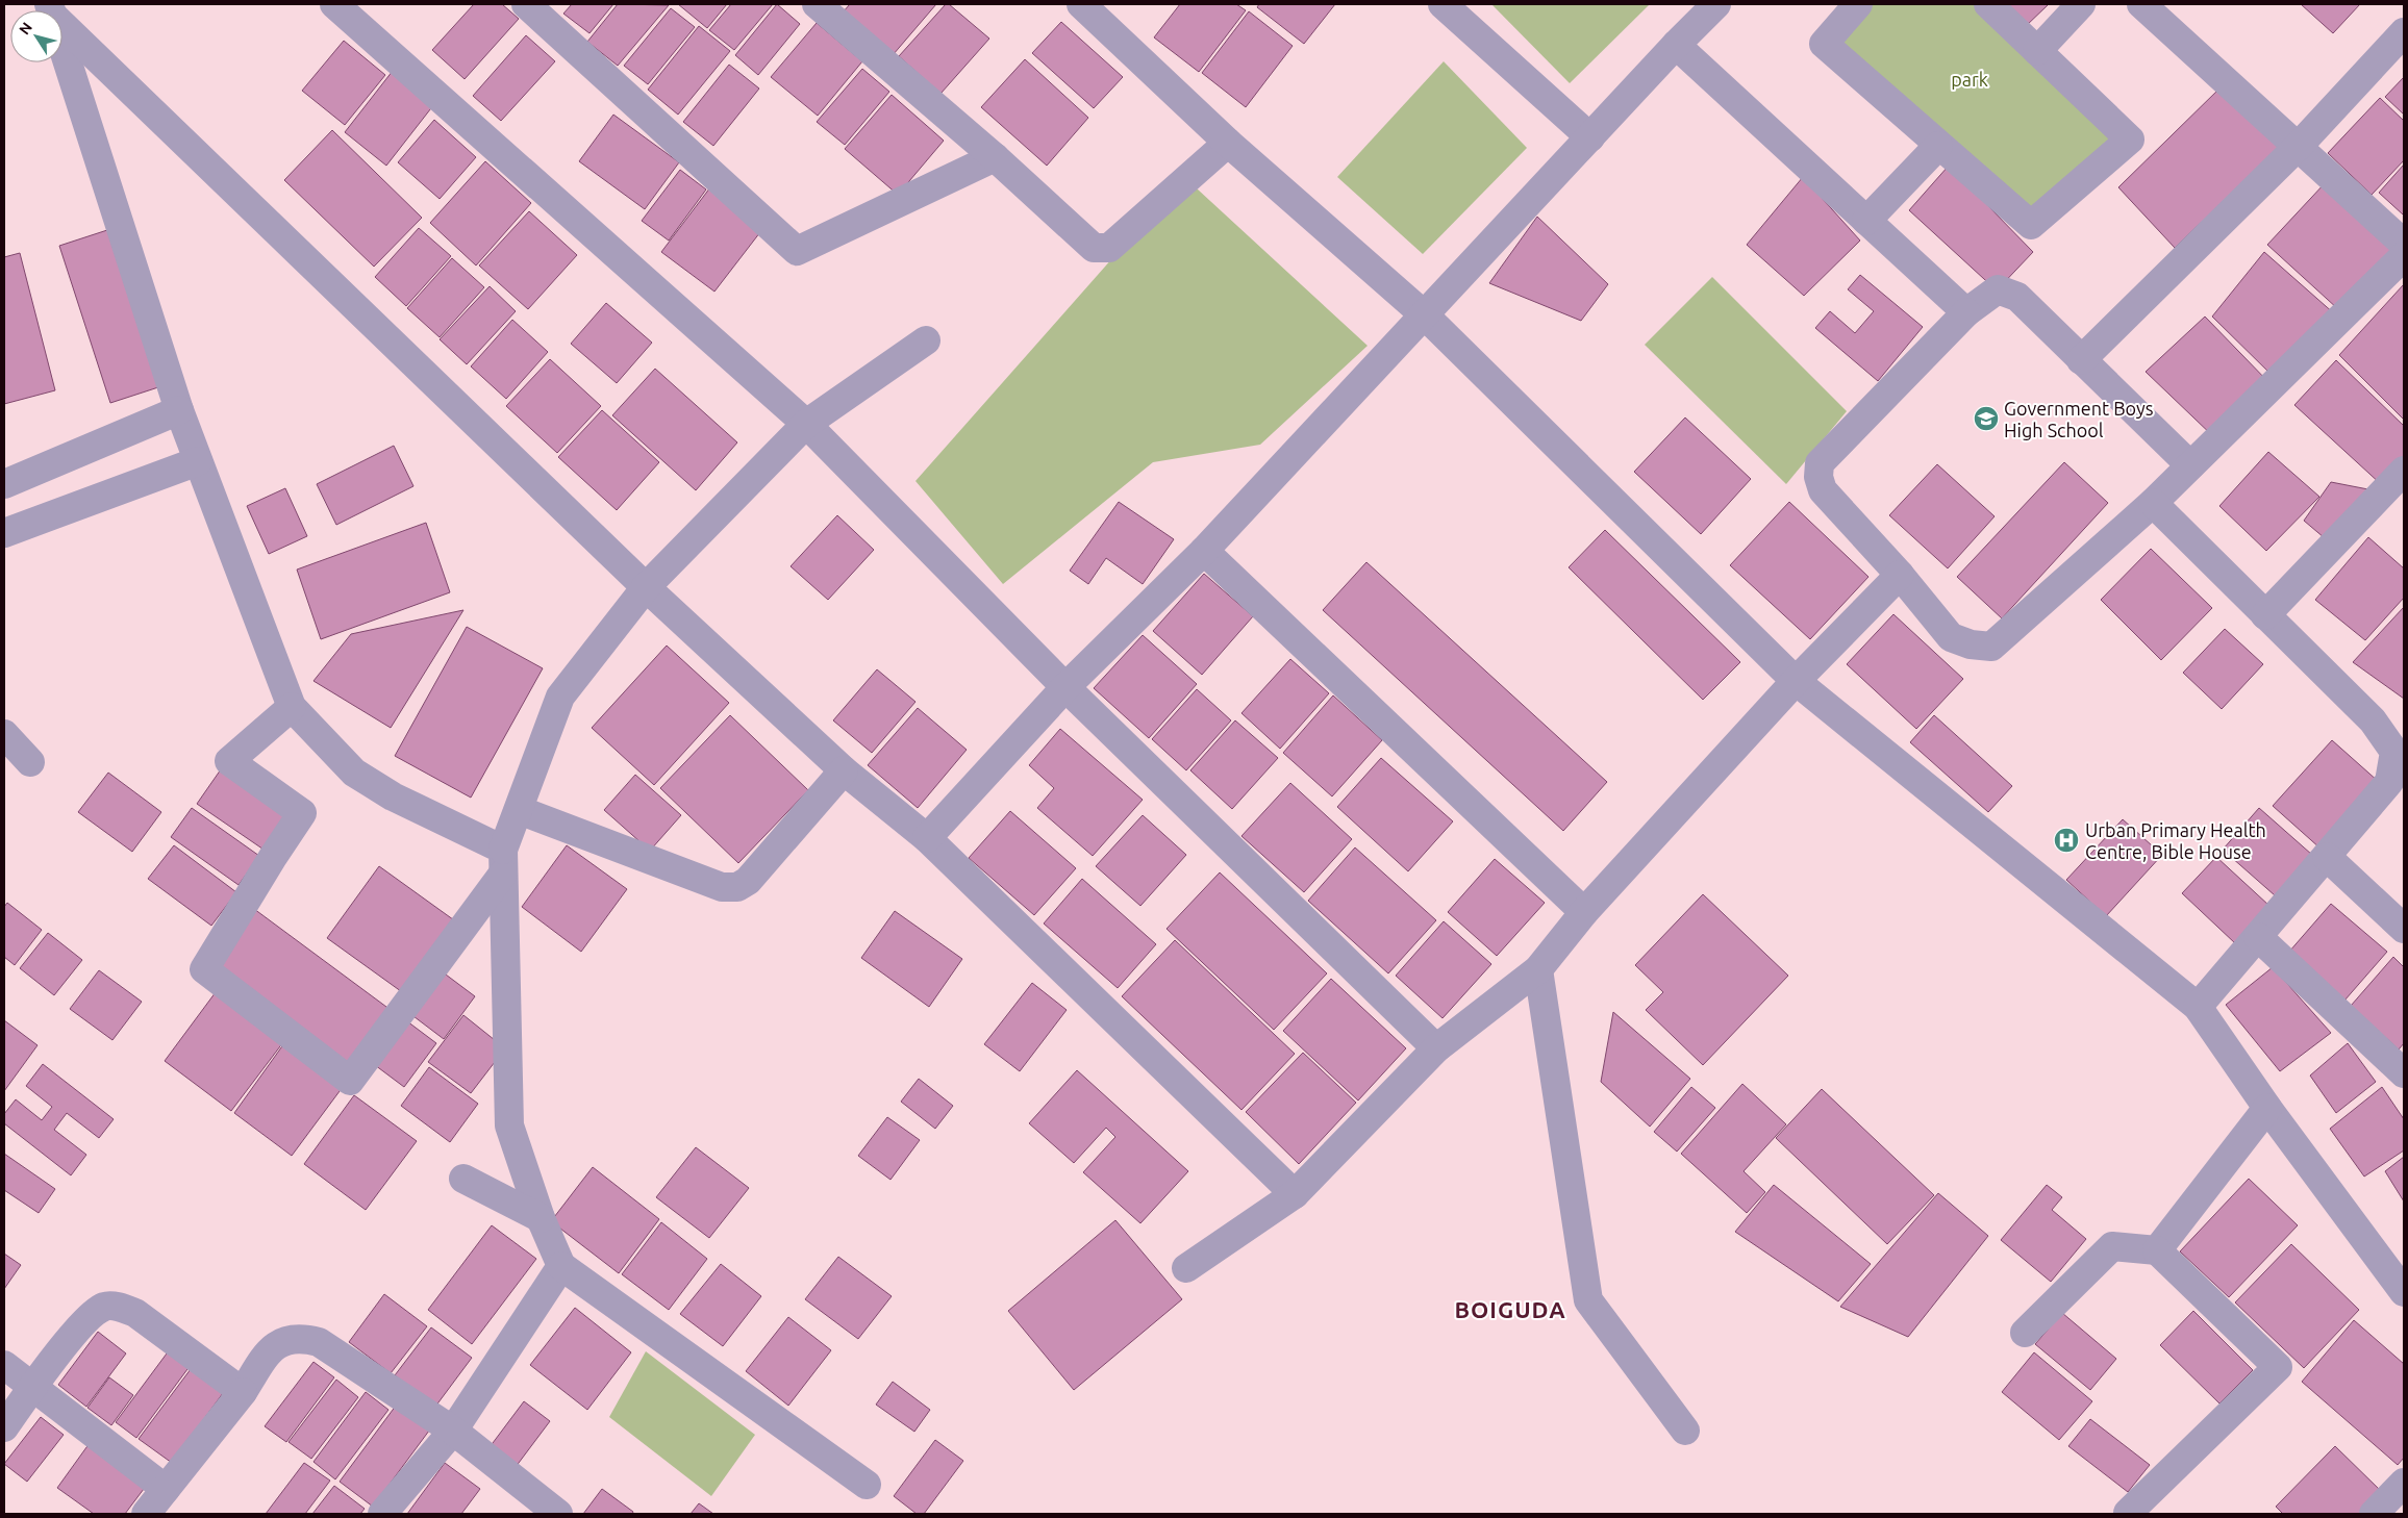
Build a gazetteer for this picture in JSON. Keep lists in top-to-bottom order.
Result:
{
  "districts": ["BOIGUDA"],
  "parks": ["park"],
  "places": {
    "school or university": ["Government Boys High School"],
    "hospital": ["Urban Primary Health Centre, Bible House"]
  },
  "north": "top left"
}
